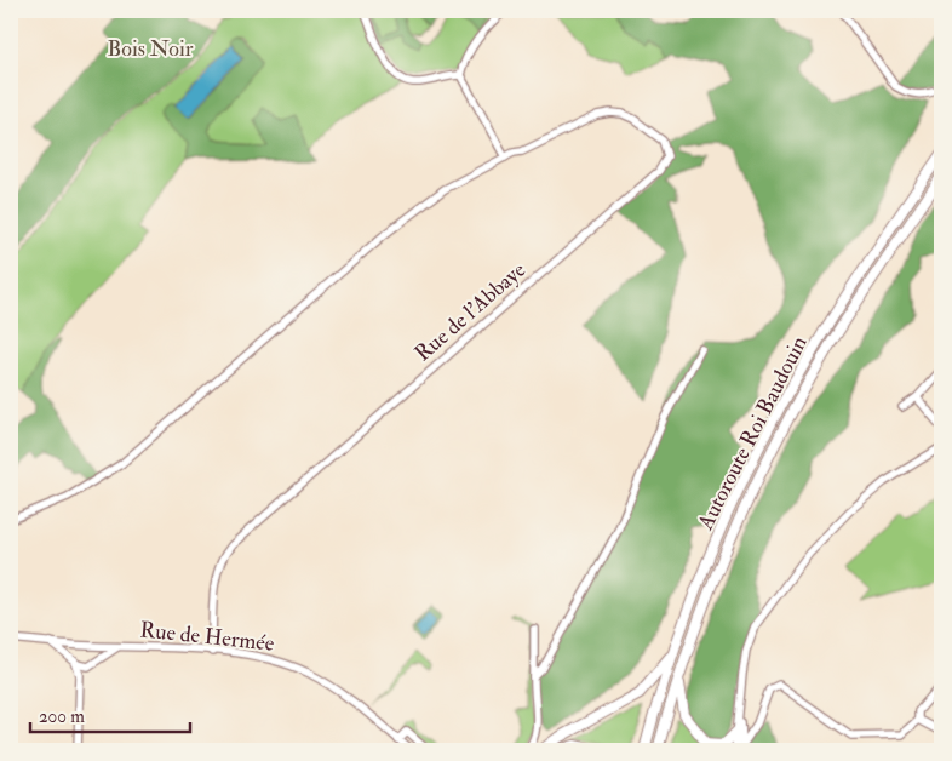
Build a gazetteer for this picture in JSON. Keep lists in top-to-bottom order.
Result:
{
  "streets": {
    "highway": ["Autoroute Roi Baudouin"],
    "street": ["Rue de l'Abbaye", "Rue de Hermée"]
  },
  "crossings": [
    ["Rue de l'Abbaye", "Rue de Hermée"]
  ],
  "parks": ["Bois Noir"],
  "scale_bar": "200 m"
}
